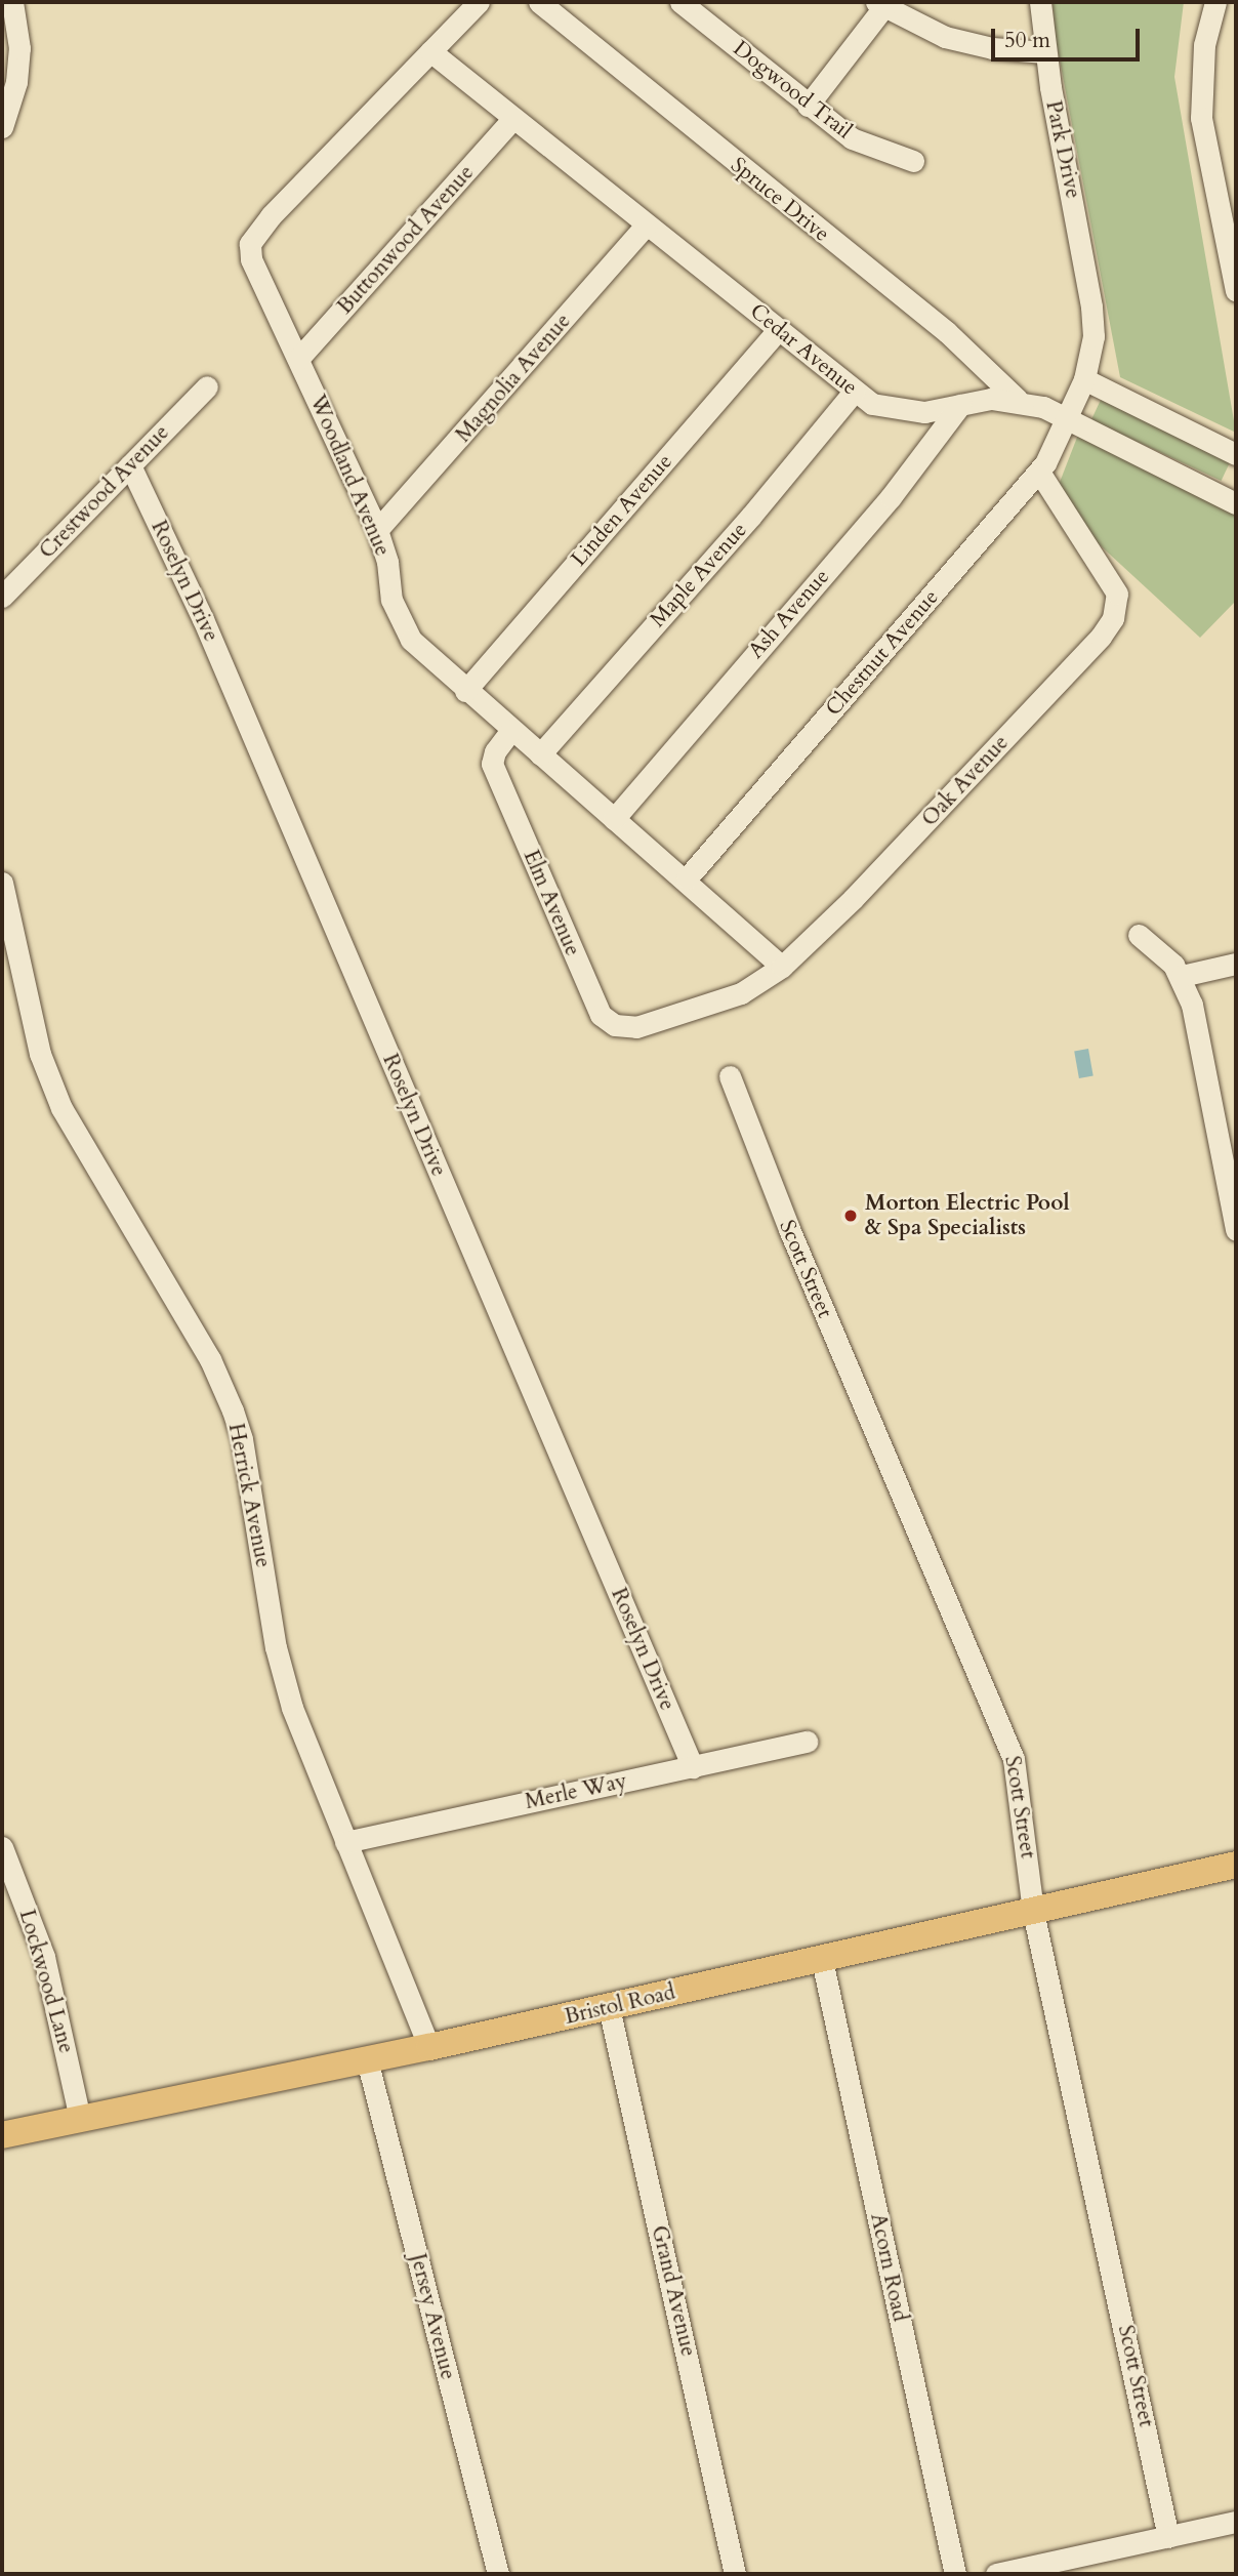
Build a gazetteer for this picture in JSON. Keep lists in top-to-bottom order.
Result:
{
  "streets": {
    "main road": ["Bristol Road"],
    "street": [
      "Dogwood Trail",
      "Park Drive",
      "Spruce Drive",
      "Buttonwood Avenue",
      "Cedar Avenue",
      "Magnolia Avenue",
      "Woodland Avenue",
      "Crestwood Avenue",
      "Linden Avenue",
      "Maple Avenue",
      "Roselyn Drive",
      "Ash Avenue",
      "Chestnut Avenue",
      "Oak Avenue",
      "Elm Avenue",
      "Scott Street",
      "Herrick Avenue",
      "Merle Way",
      "Lockwood Lane",
      "Acorn Road",
      "Grand Avenue",
      "Jersey Avenue"
    ]
  },
  "crossings": [
    ["Park Drive", "Cedar Avenue"],
    ["Park Drive", "Chestnut Avenue"],
    ["Spruce Drive", "Cedar Avenue"],
    ["Buttonwood Avenue", "Cedar Avenue"],
    ["Buttonwood Avenue", "Woodland Avenue"],
    ["Cedar Avenue", "Magnolia Avenue"],
    ["Cedar Avenue", "Woodland Avenue"],
    ["Cedar Avenue", "Linden Avenue"],
    ["Cedar Avenue", "Maple Avenue"],
    ["Cedar Avenue", "Ash Avenue"],
    ["Cedar Avenue", "Chestnut Avenue"],
    ["Magnolia Avenue", "Woodland Avenue"],
    ["Woodland Avenue", "Linden Avenue"],
    ["Woodland Avenue", "Maple Avenue"],
    ["Woodland Avenue", "Ash Avenue"],
    ["Woodland Avenue", "Chestnut Avenue"],
    ["Woodland Avenue", "Oak Avenue"],
    ["Woodland Avenue", "Elm Avenue"],
    ["Crestwood Avenue", "Roselyn Drive"],
    ["Roselyn Drive", "Merle Way"],
    ["Chestnut Avenue", "Oak Avenue"],
    ["Oak Avenue", "Elm Avenue"],
    ["Scott Street", "Bristol Road"],
    ["Herrick Avenue", "Merle Way"],
    ["Herrick Avenue", "Bristol Road"],
    ["Lockwood Lane", "Bristol Road"],
    ["Bristol Road", "Acorn Road"],
    ["Bristol Road", "Grand Avenue"],
    ["Bristol Road", "Jersey Avenue"]
  ],
  "places": ["Morton Electric Pool & Spa Specialists"],
  "scale_bar": "50 m"
}
